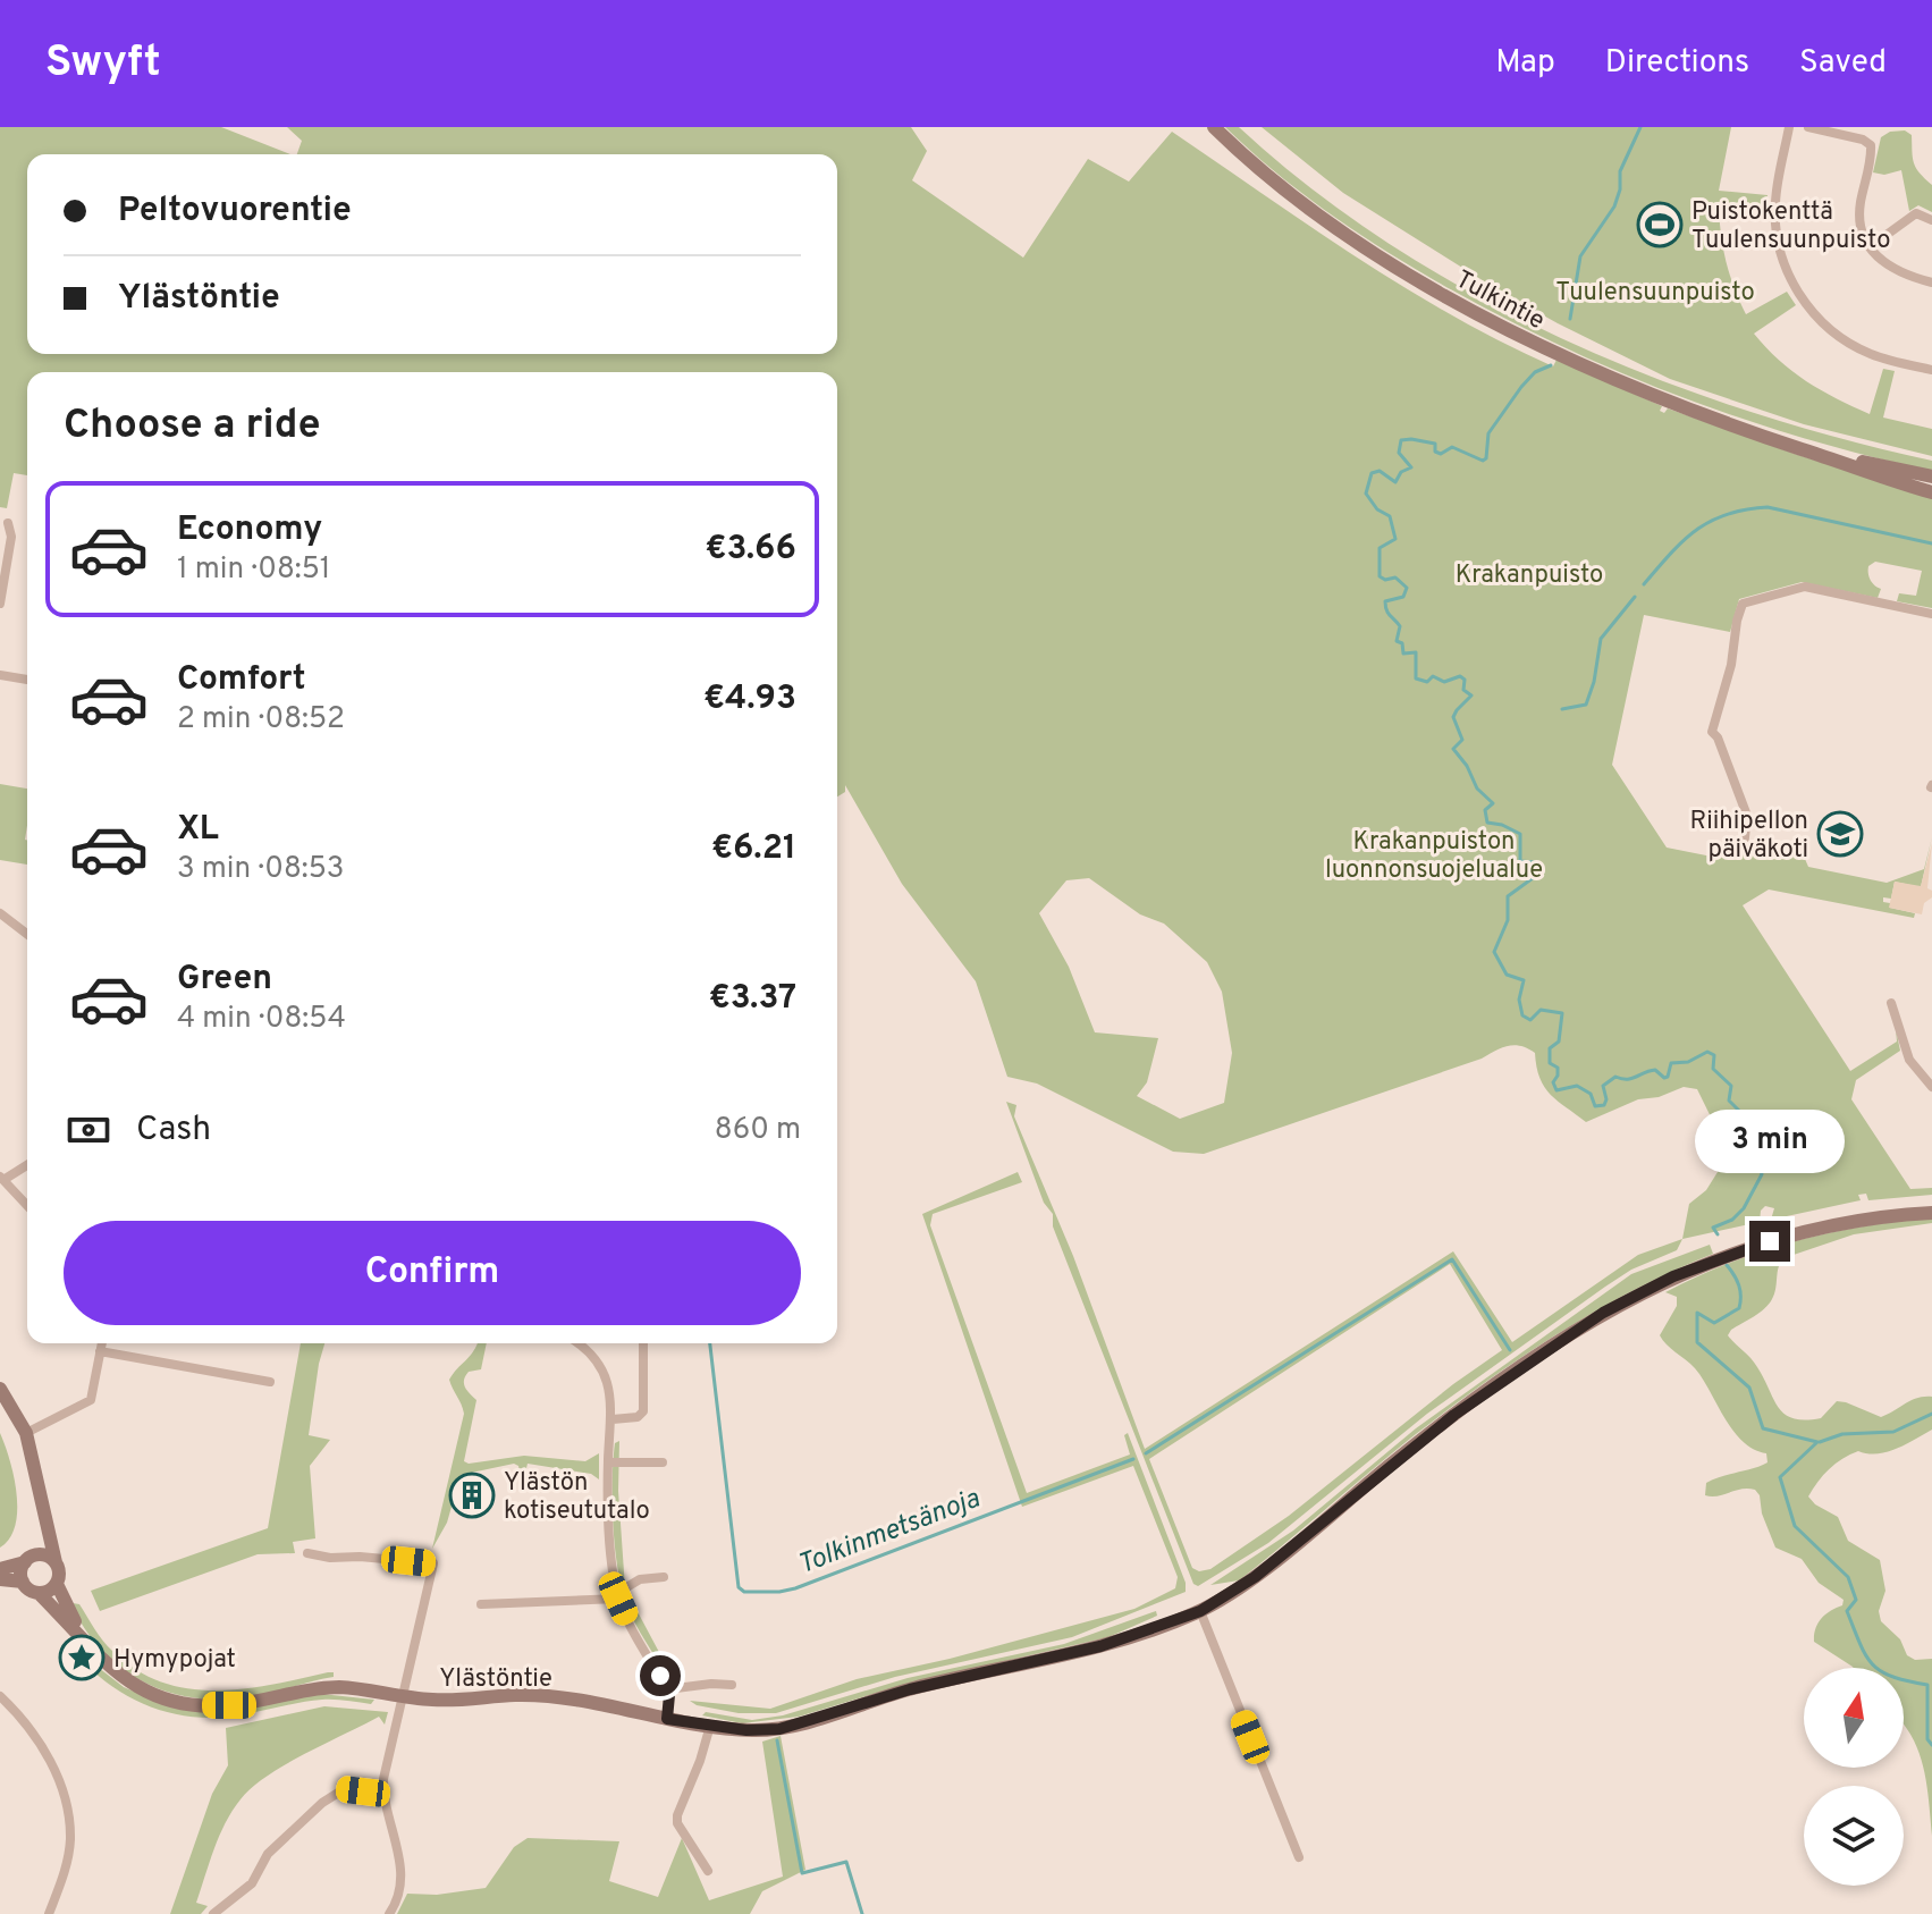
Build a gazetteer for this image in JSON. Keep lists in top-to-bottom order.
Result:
{
  "streets": {
    "main road": ["Tulkintie", "Ylästöntie"]
  },
  "water": ["Tolkinmetsänoja"],
  "parks": ["Tuulensuunpuisto", "Krakanpuisto", "Krakanpuiston luonnonsuojelualue"],
  "places": {
    "sports": ["Puistokenttä Tuulensuunpuisto"],
    "school or university": ["Riihipellon päiväkoti"],
    "building": ["Ylästön kotiseututalo"],
    "place": ["Hymypojat"]
  },
  "north": "top",
  "page": {
    "header": "Swyft",
    "nav": ["Map", "Directions", "Saved"],
    "banner": ["Peltovuorentie", "Ylästöntie"],
    "heading": "Choose a ride",
    "list": [
      {
        "name": "Economy",
        "note": "1 min · 08:51",
        "value": "€3.66"
      },
      {
        "name": "Comfort",
        "note": "2 min · 08:52",
        "value": "€4.93"
      },
      {
        "name": "XL",
        "note": "3 min · 08:53",
        "value": "€6.21"
      },
      {
        "name": "Green",
        "note": "4 min · 08:54",
        "value": "€3.37"
      }
    ],
    "pay": ["Cash", "860 m"],
    "bubble": "3 min",
    "buttons": "Confirm"
  }
}
